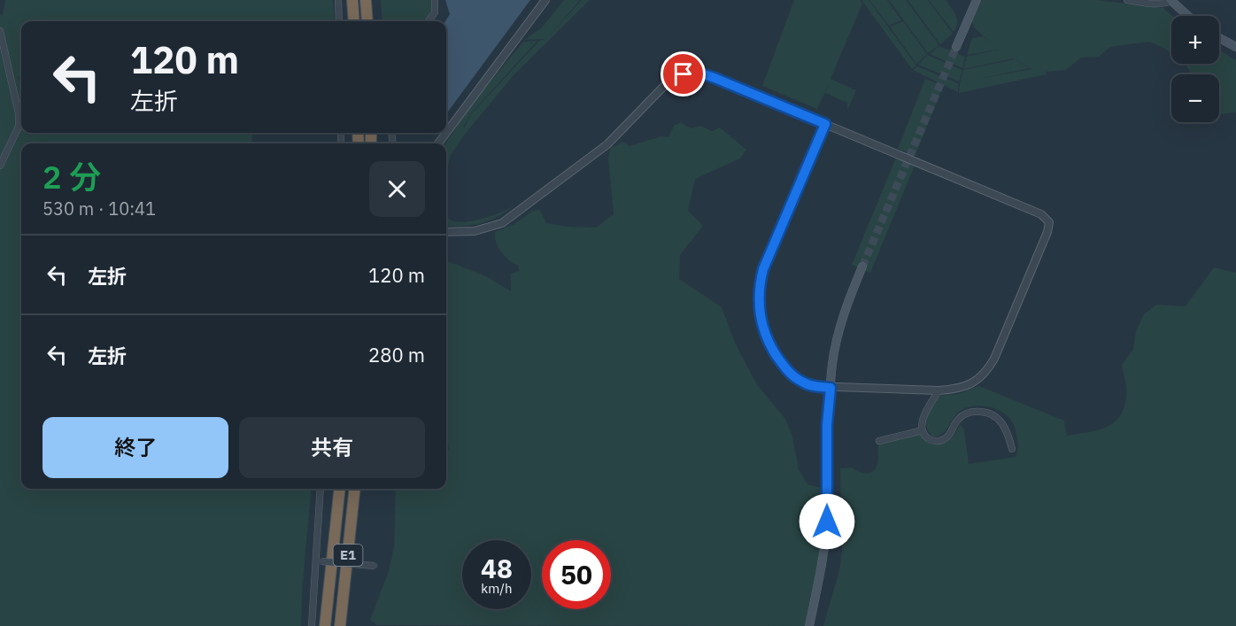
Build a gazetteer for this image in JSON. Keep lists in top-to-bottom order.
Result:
{
  "streets": {
    "highway": ["E1"]
  },
  "page": {
    "map_buttons": ["+", "−"],
    "turn": ["120 m", "左折"],
    "heading": ["2 分", "530 m · 10:41"],
    "list": [
      {
        "name": "左折",
        "value": "120 m"
      },
      {
        "name": "左折",
        "value": "280 m"
      }
    ],
    "buttons": ["終了", "共有"],
    "speed": "48 km/h",
    "limit": "50"
  }
}
